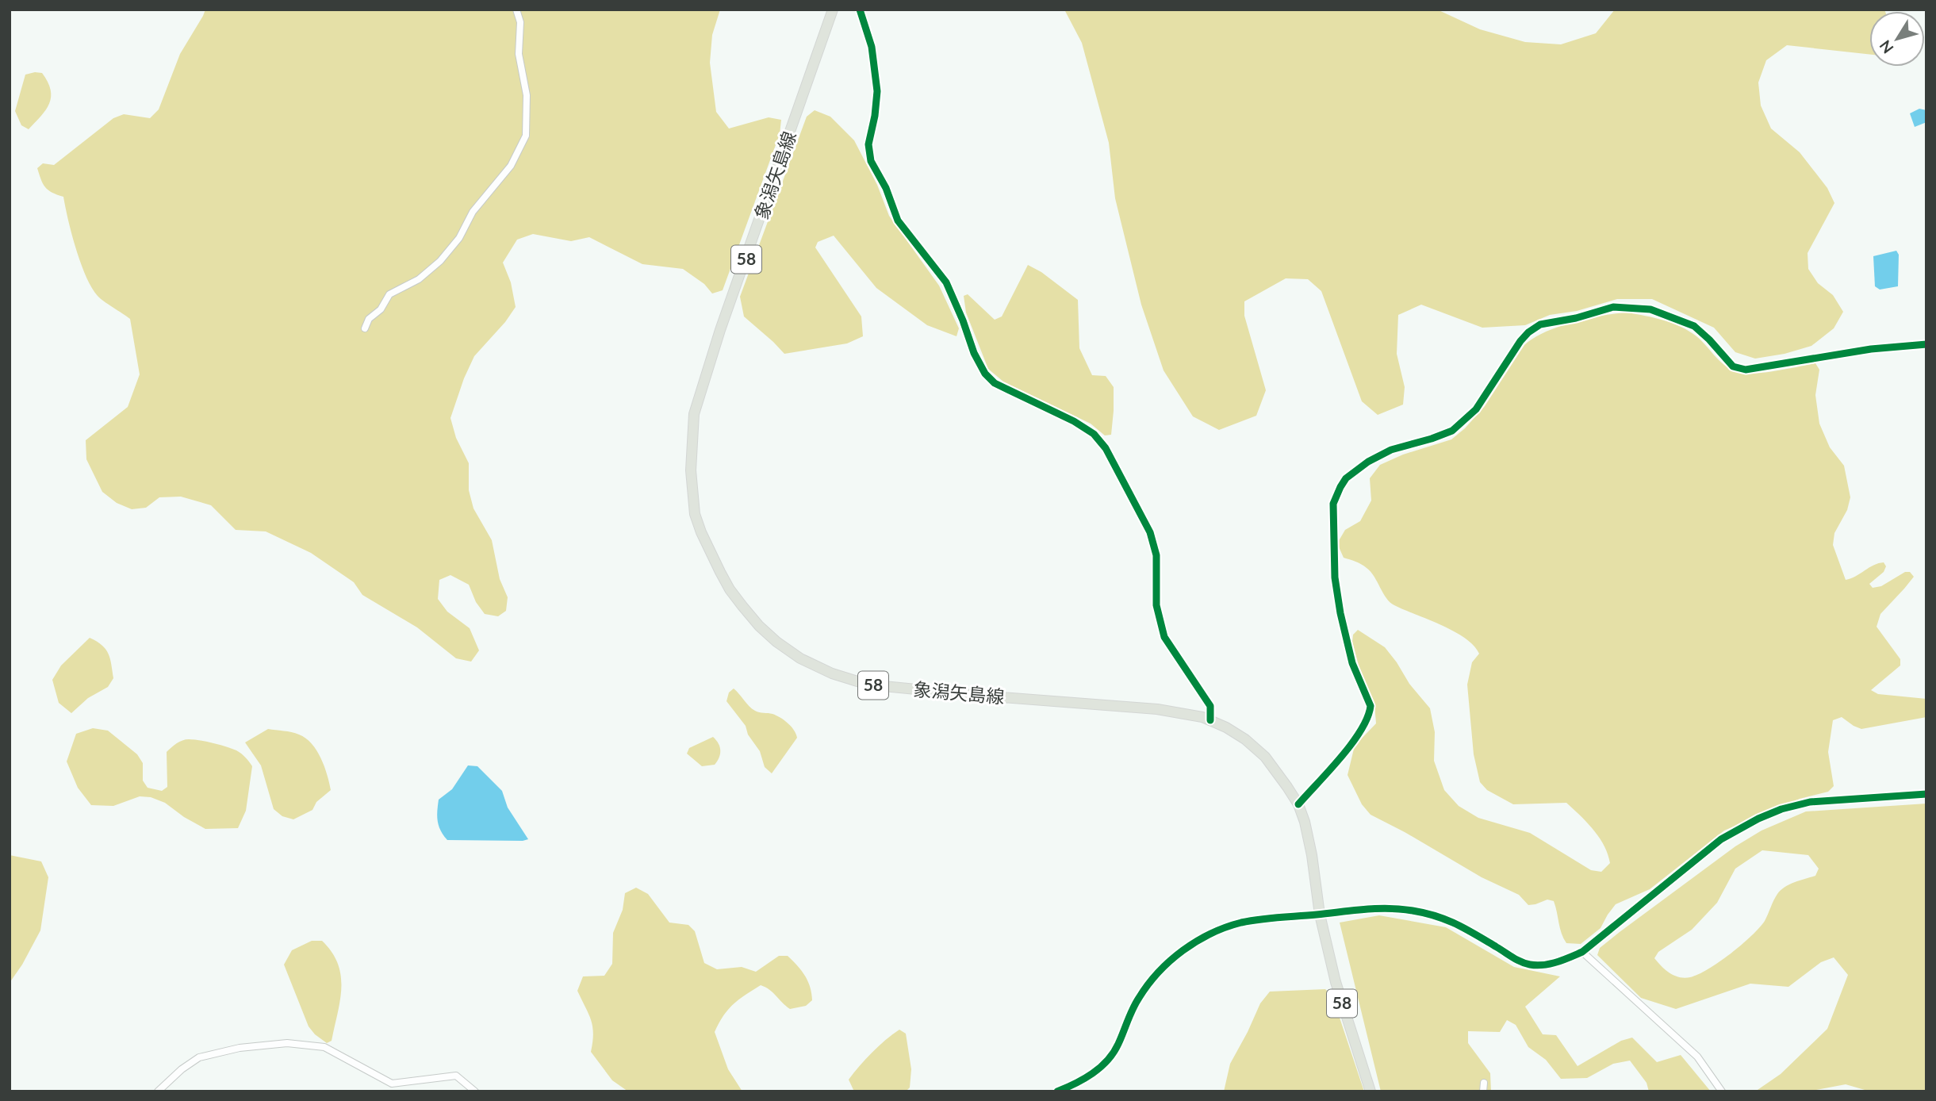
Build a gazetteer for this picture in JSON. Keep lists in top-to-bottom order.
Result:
{
  "streets": {
    "main road": ["象潟矢島線", "58"]
  },
  "north": "bottom left"
}
